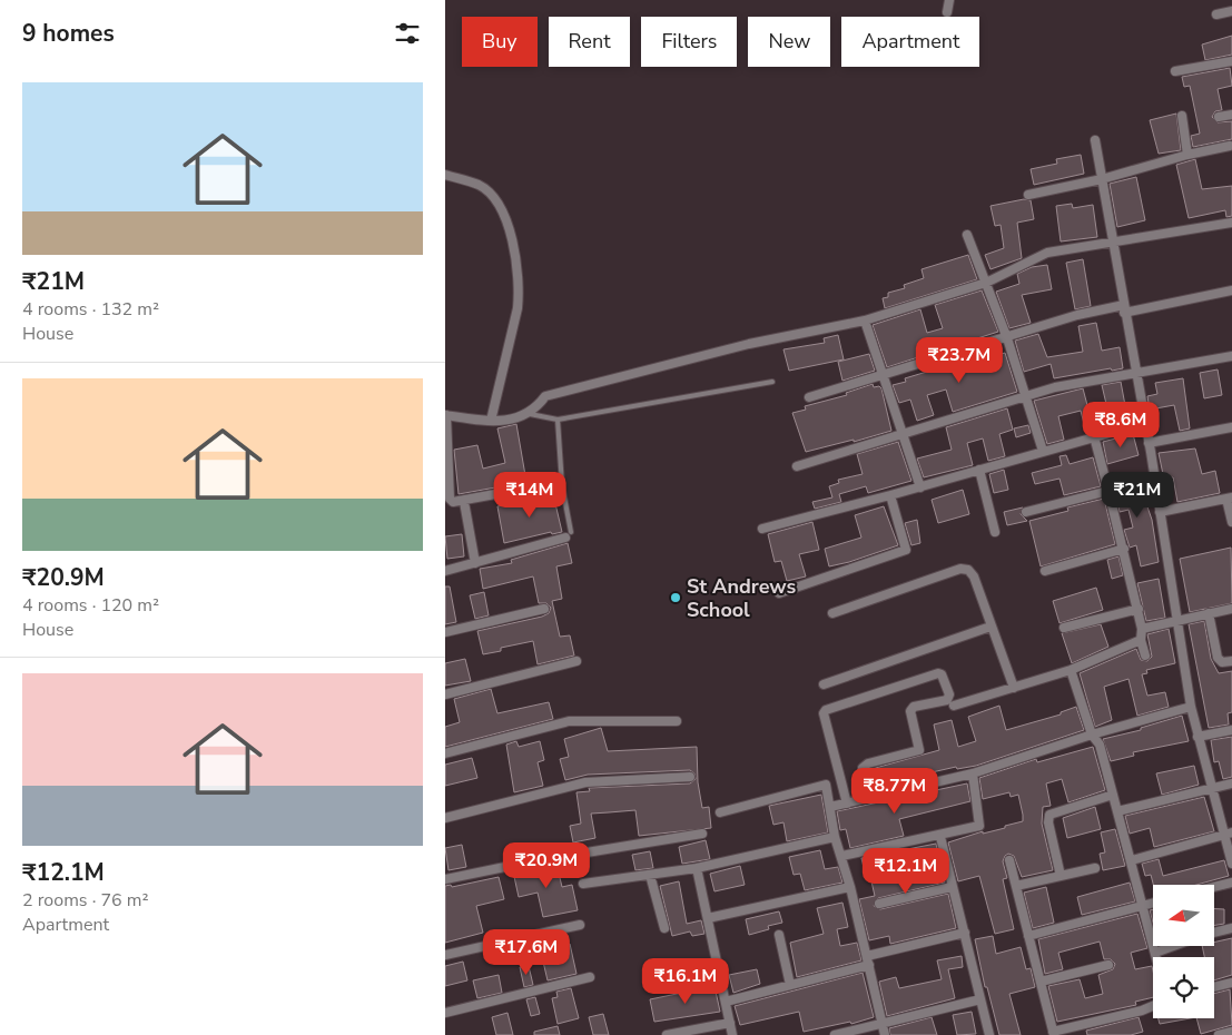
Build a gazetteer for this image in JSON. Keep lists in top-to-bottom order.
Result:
{
  "places": ["St Andrews School"],
  "north": "left",
  "page": {
    "heading": "9 homes",
    "chip": [
      "Buy",
      "Rent",
      "Filters",
      "New",
      "Apartment"
    ],
    "list": [
      {
        "name": "₹21M",
        "note": "4 rooms · 132 m² · House"
      },
      {
        "name": "₹20.9M",
        "note": "4 rooms · 120 m² · House"
      },
      {
        "name": "₹12.1M",
        "note": "2 rooms · 76 m² · Apartment"
      }
    ],
    "price": [
      "₹23.7M",
      "₹8.6M",
      "₹14M",
      "₹21M",
      "₹8.77M",
      "₹20.9M",
      "₹12.1M",
      "₹17.6M",
      "₹16.1M"
    ]
  }
}
